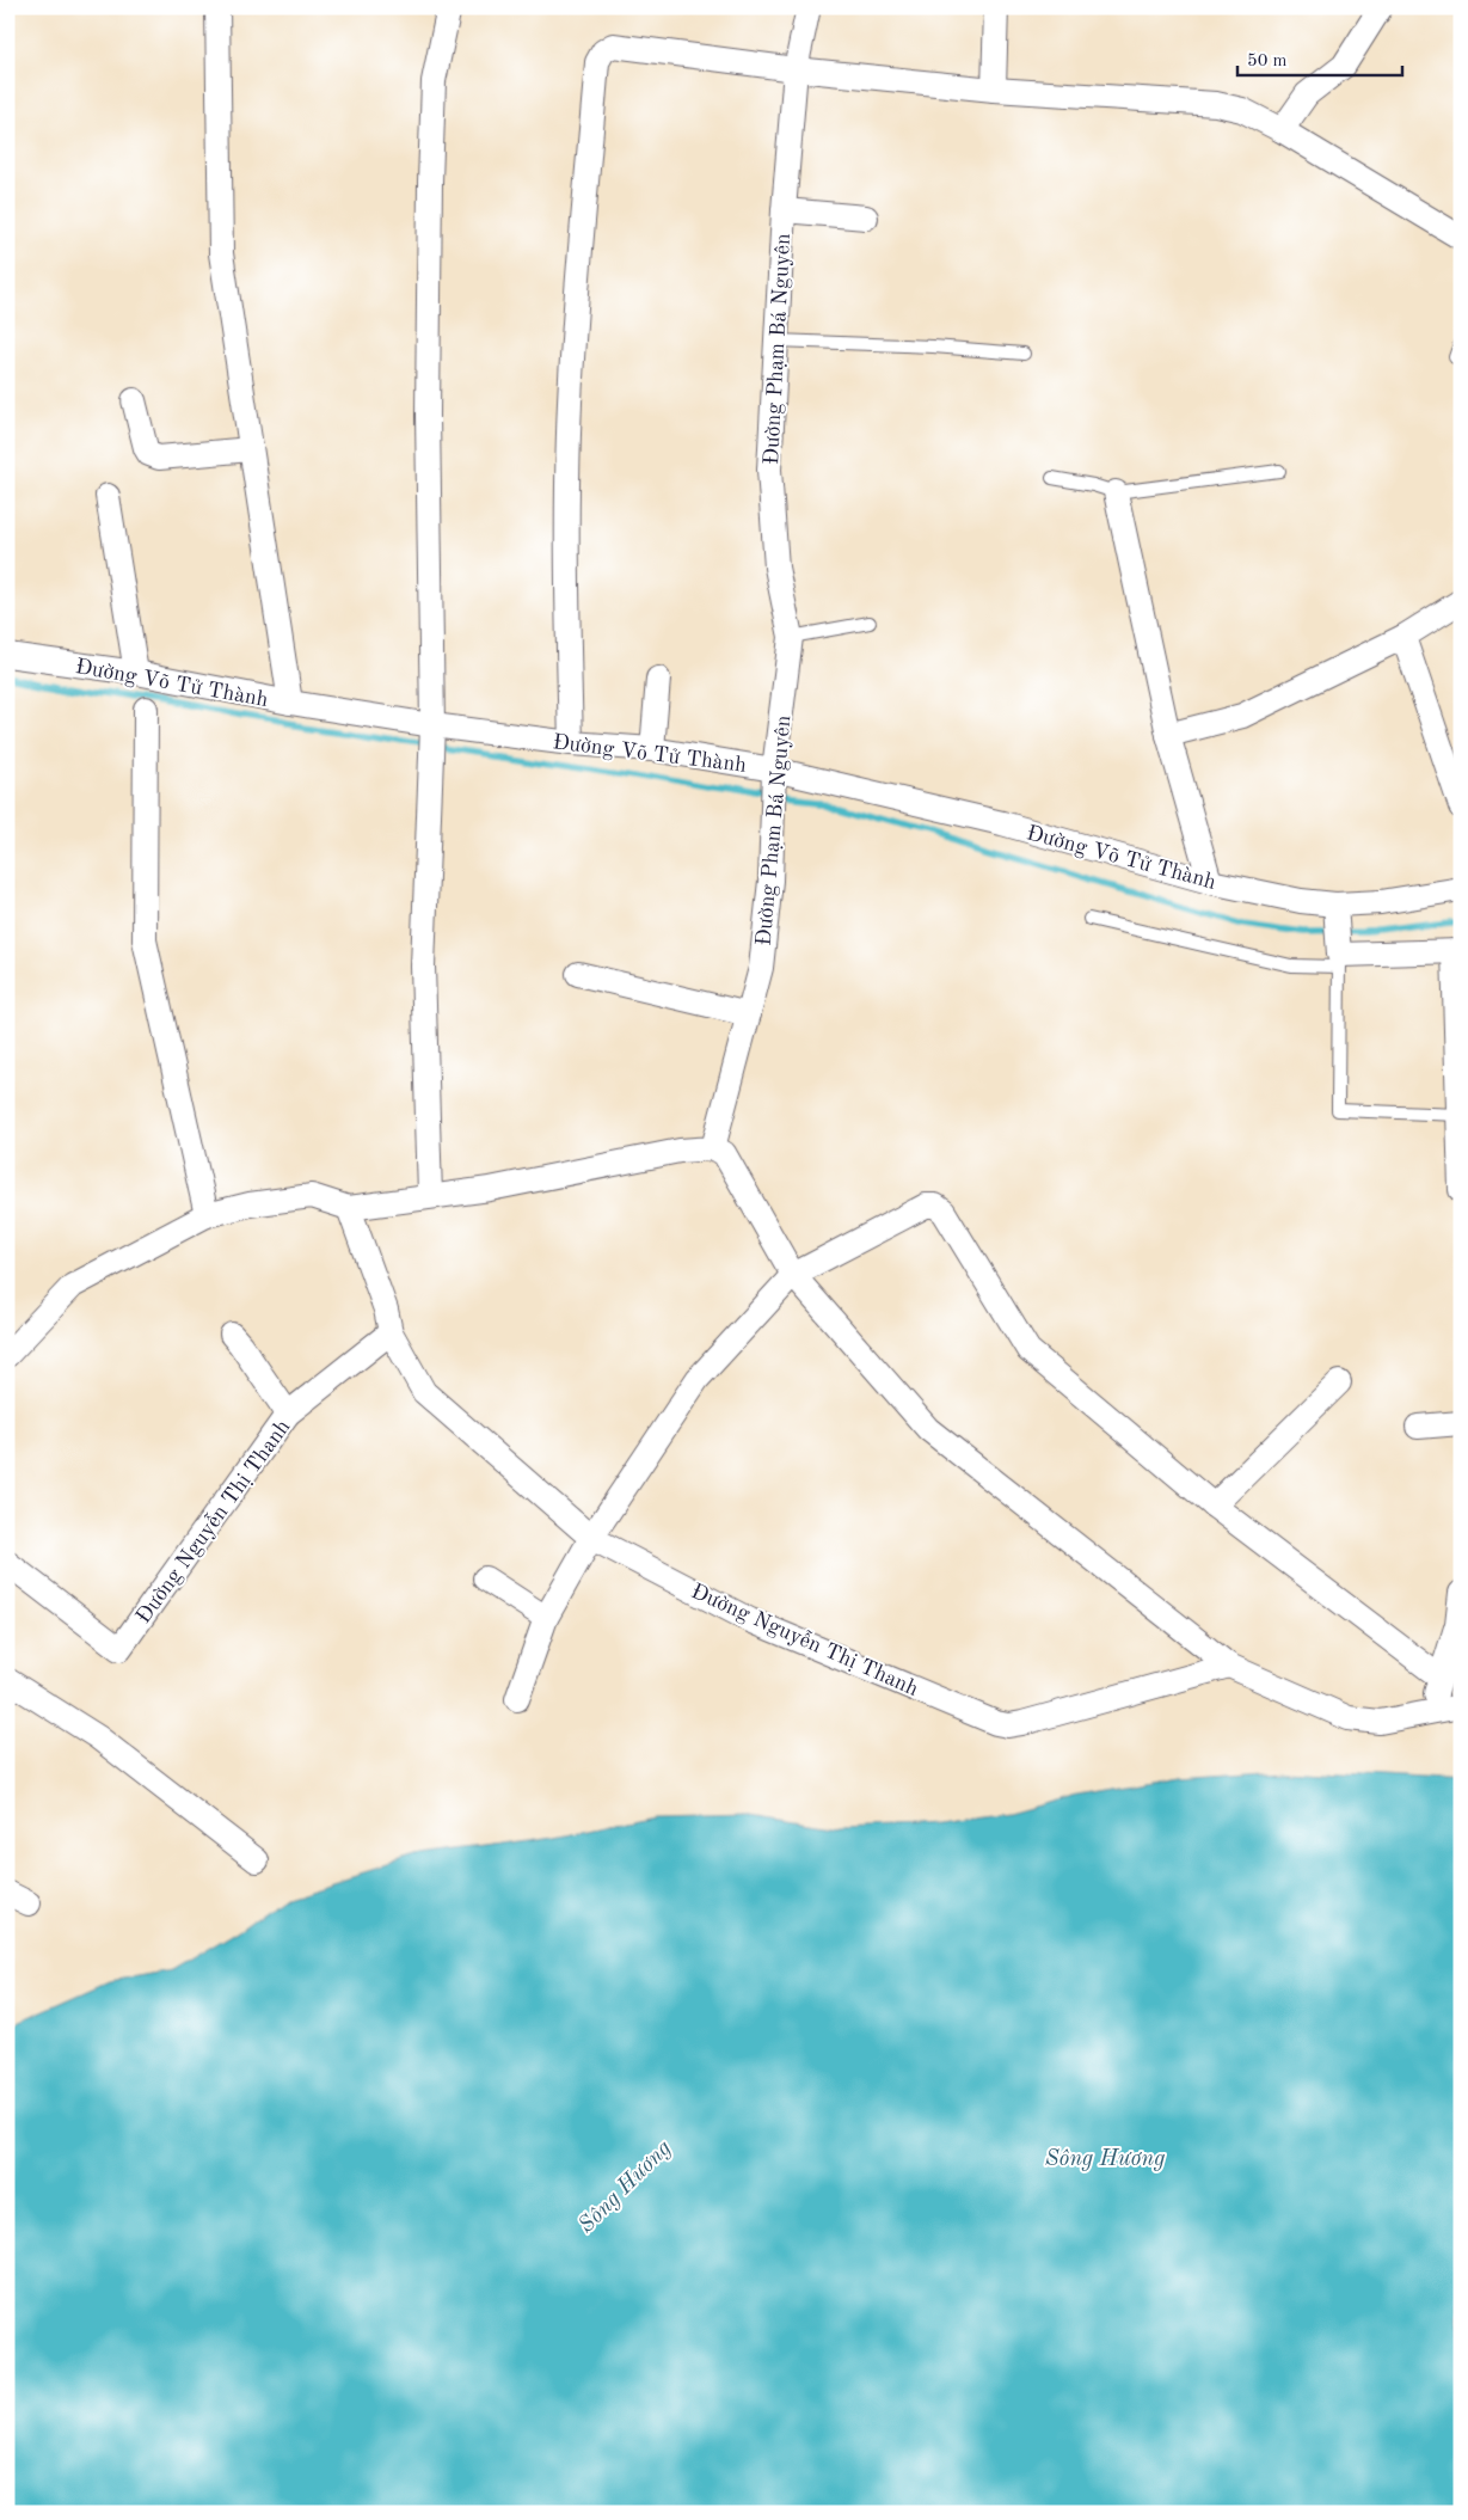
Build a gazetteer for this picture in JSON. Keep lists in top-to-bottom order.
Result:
{
  "streets": {
    "street": ["Đường Phạm Bá Nguyên", "Đường Võ Tử Thành", "Đường Nguyễn Thị Thanh"]
  },
  "crossings": [
    ["Đường Phạm Bá Nguyên", "Đường Võ Tử Thành"]
  ],
  "water": ["Sông Hương"],
  "scale_bar": "50 m"
}
